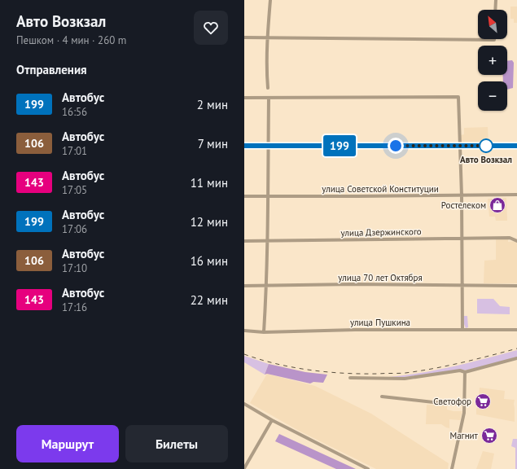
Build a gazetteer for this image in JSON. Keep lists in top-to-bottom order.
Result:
{
  "streets": {
    "street": [
      "улица Советской Конституции",
      "улица Дзержинского",
      "улица 70 лет Октября",
      "улица Пушкина"
    ]
  },
  "places": {
    "other": ["Авто Возкзал"],
    "shop": ["Ростелеком"],
    "supermarket": ["Светофор", "Магнит"]
  },
  "lines": ["bus line 199"],
  "north": "top left",
  "page": {
    "heading": [
      ["Авто Возкзал", "Пешком · 4 мин · 260 m"],
      "Отправления"
    ],
    "on_map": "199",
    "map_buttons": ["+", "−"],
    "list": [
      {
        "mark": "199",
        "name": "Автобус",
        "note": "16:56",
        "value": "2 мин"
      },
      {
        "mark": "106",
        "name": "Автобус",
        "note": "17:01",
        "value": "7 мин"
      },
      {
        "mark": "143",
        "name": "Автобус",
        "note": "17:05",
        "value": "11 мин"
      },
      {
        "mark": "199",
        "name": "Автобус",
        "note": "17:06",
        "value": "12 мин"
      },
      {
        "mark": "106",
        "name": "Автобус",
        "note": "17:10",
        "value": "16 мин"
      },
      {
        "mark": "143",
        "name": "Автобус",
        "note": "17:16",
        "value": "22 мин"
      }
    ],
    "buttons": ["Маршрут", "Билеты"]
  }
}
